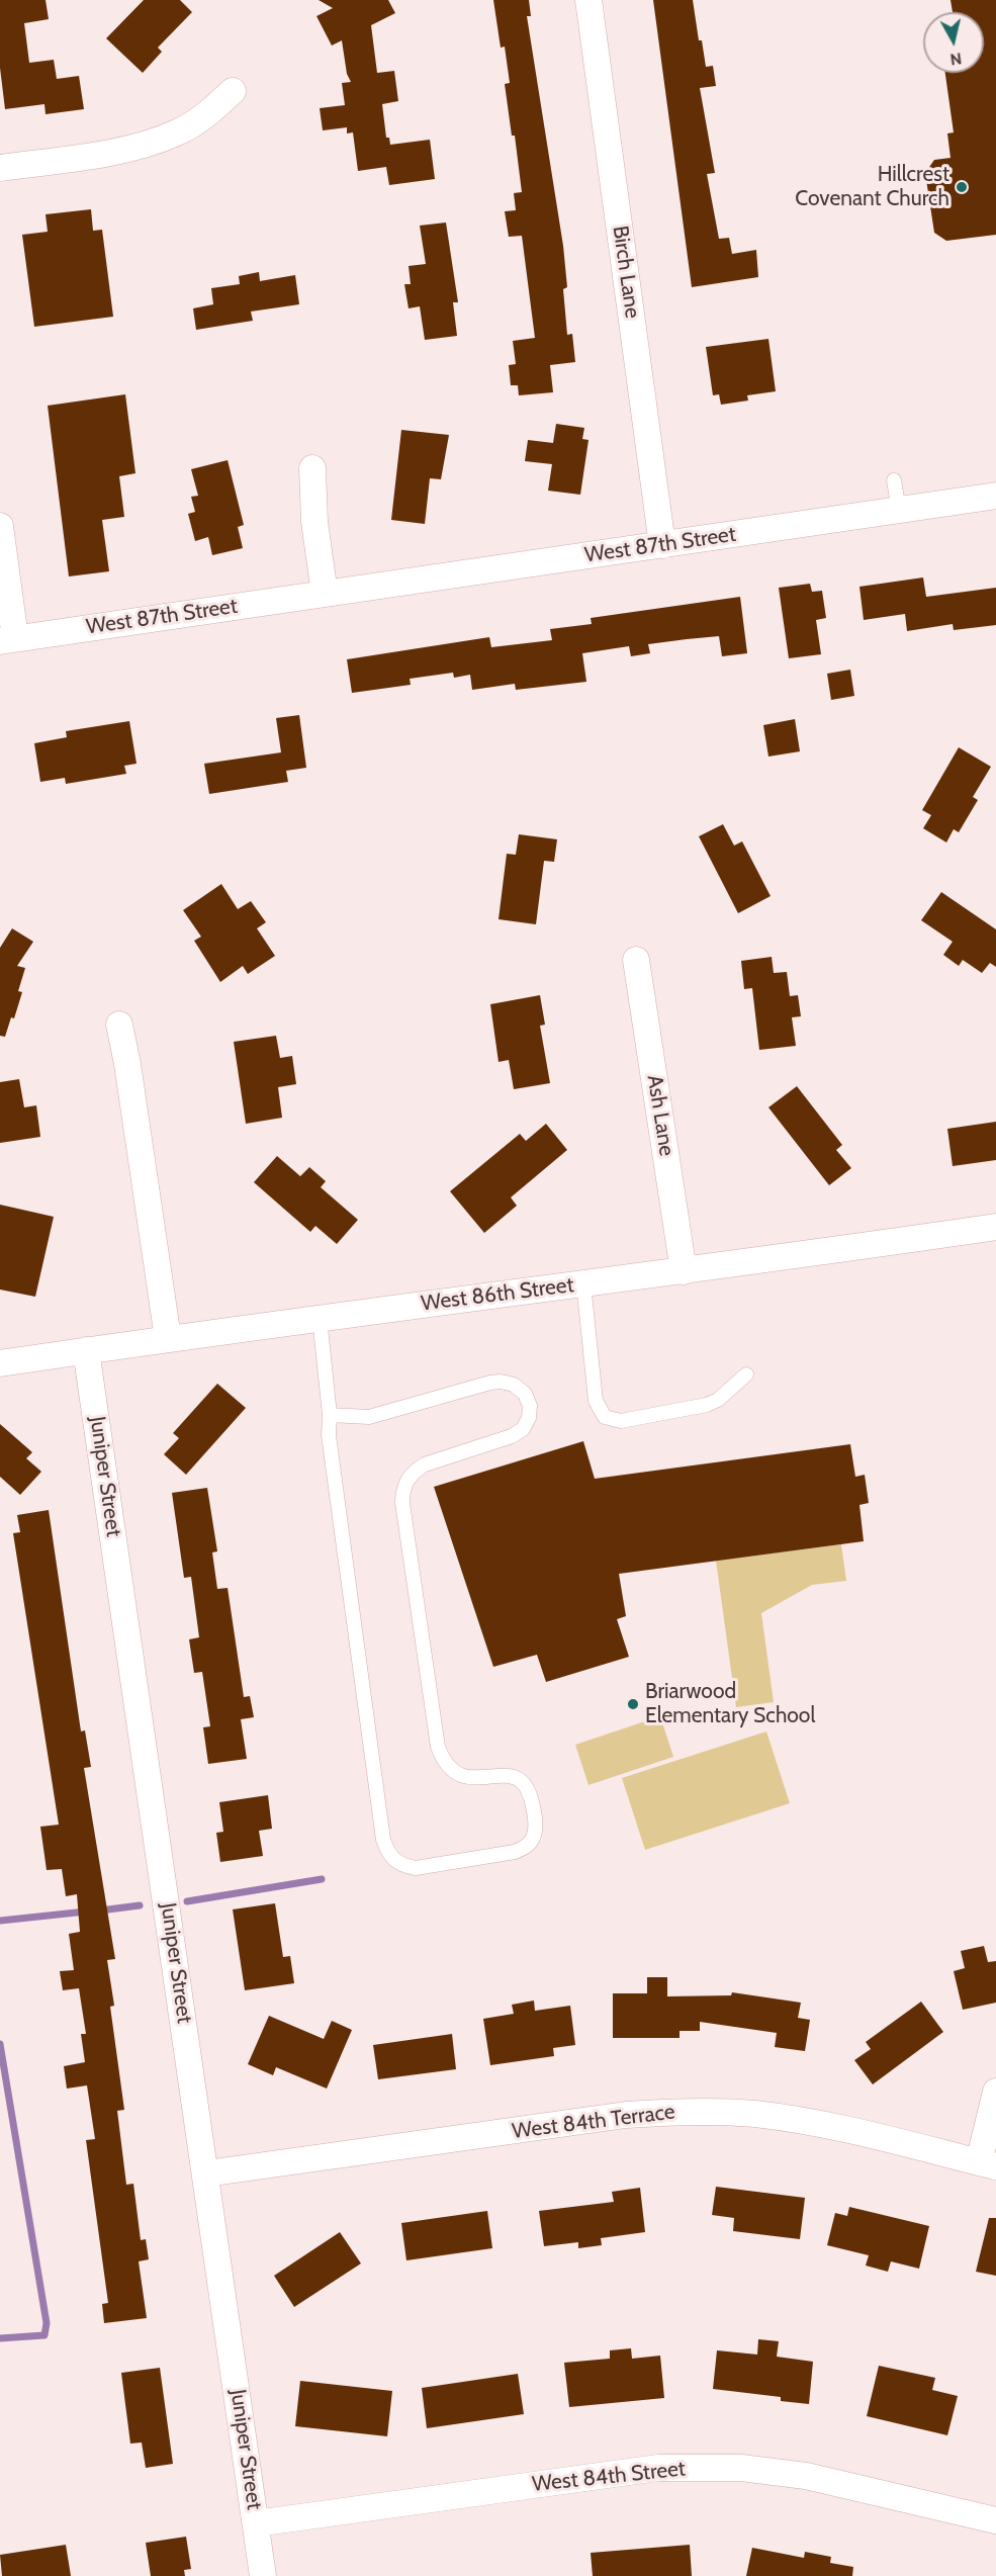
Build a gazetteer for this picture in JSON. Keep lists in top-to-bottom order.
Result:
{
  "streets": {
    "street": [
      "Birch Lane",
      "West 87th Street",
      "Ash Lane",
      "West 86th Street",
      "Juniper Street",
      "West 84th Terrace",
      "West 84th Street"
    ]
  },
  "crossings": [
    ["Birch Lane", "West 87th Street"],
    ["Ash Lane", "West 86th Street"],
    ["West 86th Street", "Juniper Street"],
    ["Juniper Street", "West 84th Terrace"],
    ["Juniper Street", "West 84th Street"]
  ],
  "places": ["Hillcrest Covenant Church", "Briarwood Elementary School"],
  "north": "bottom"
}
